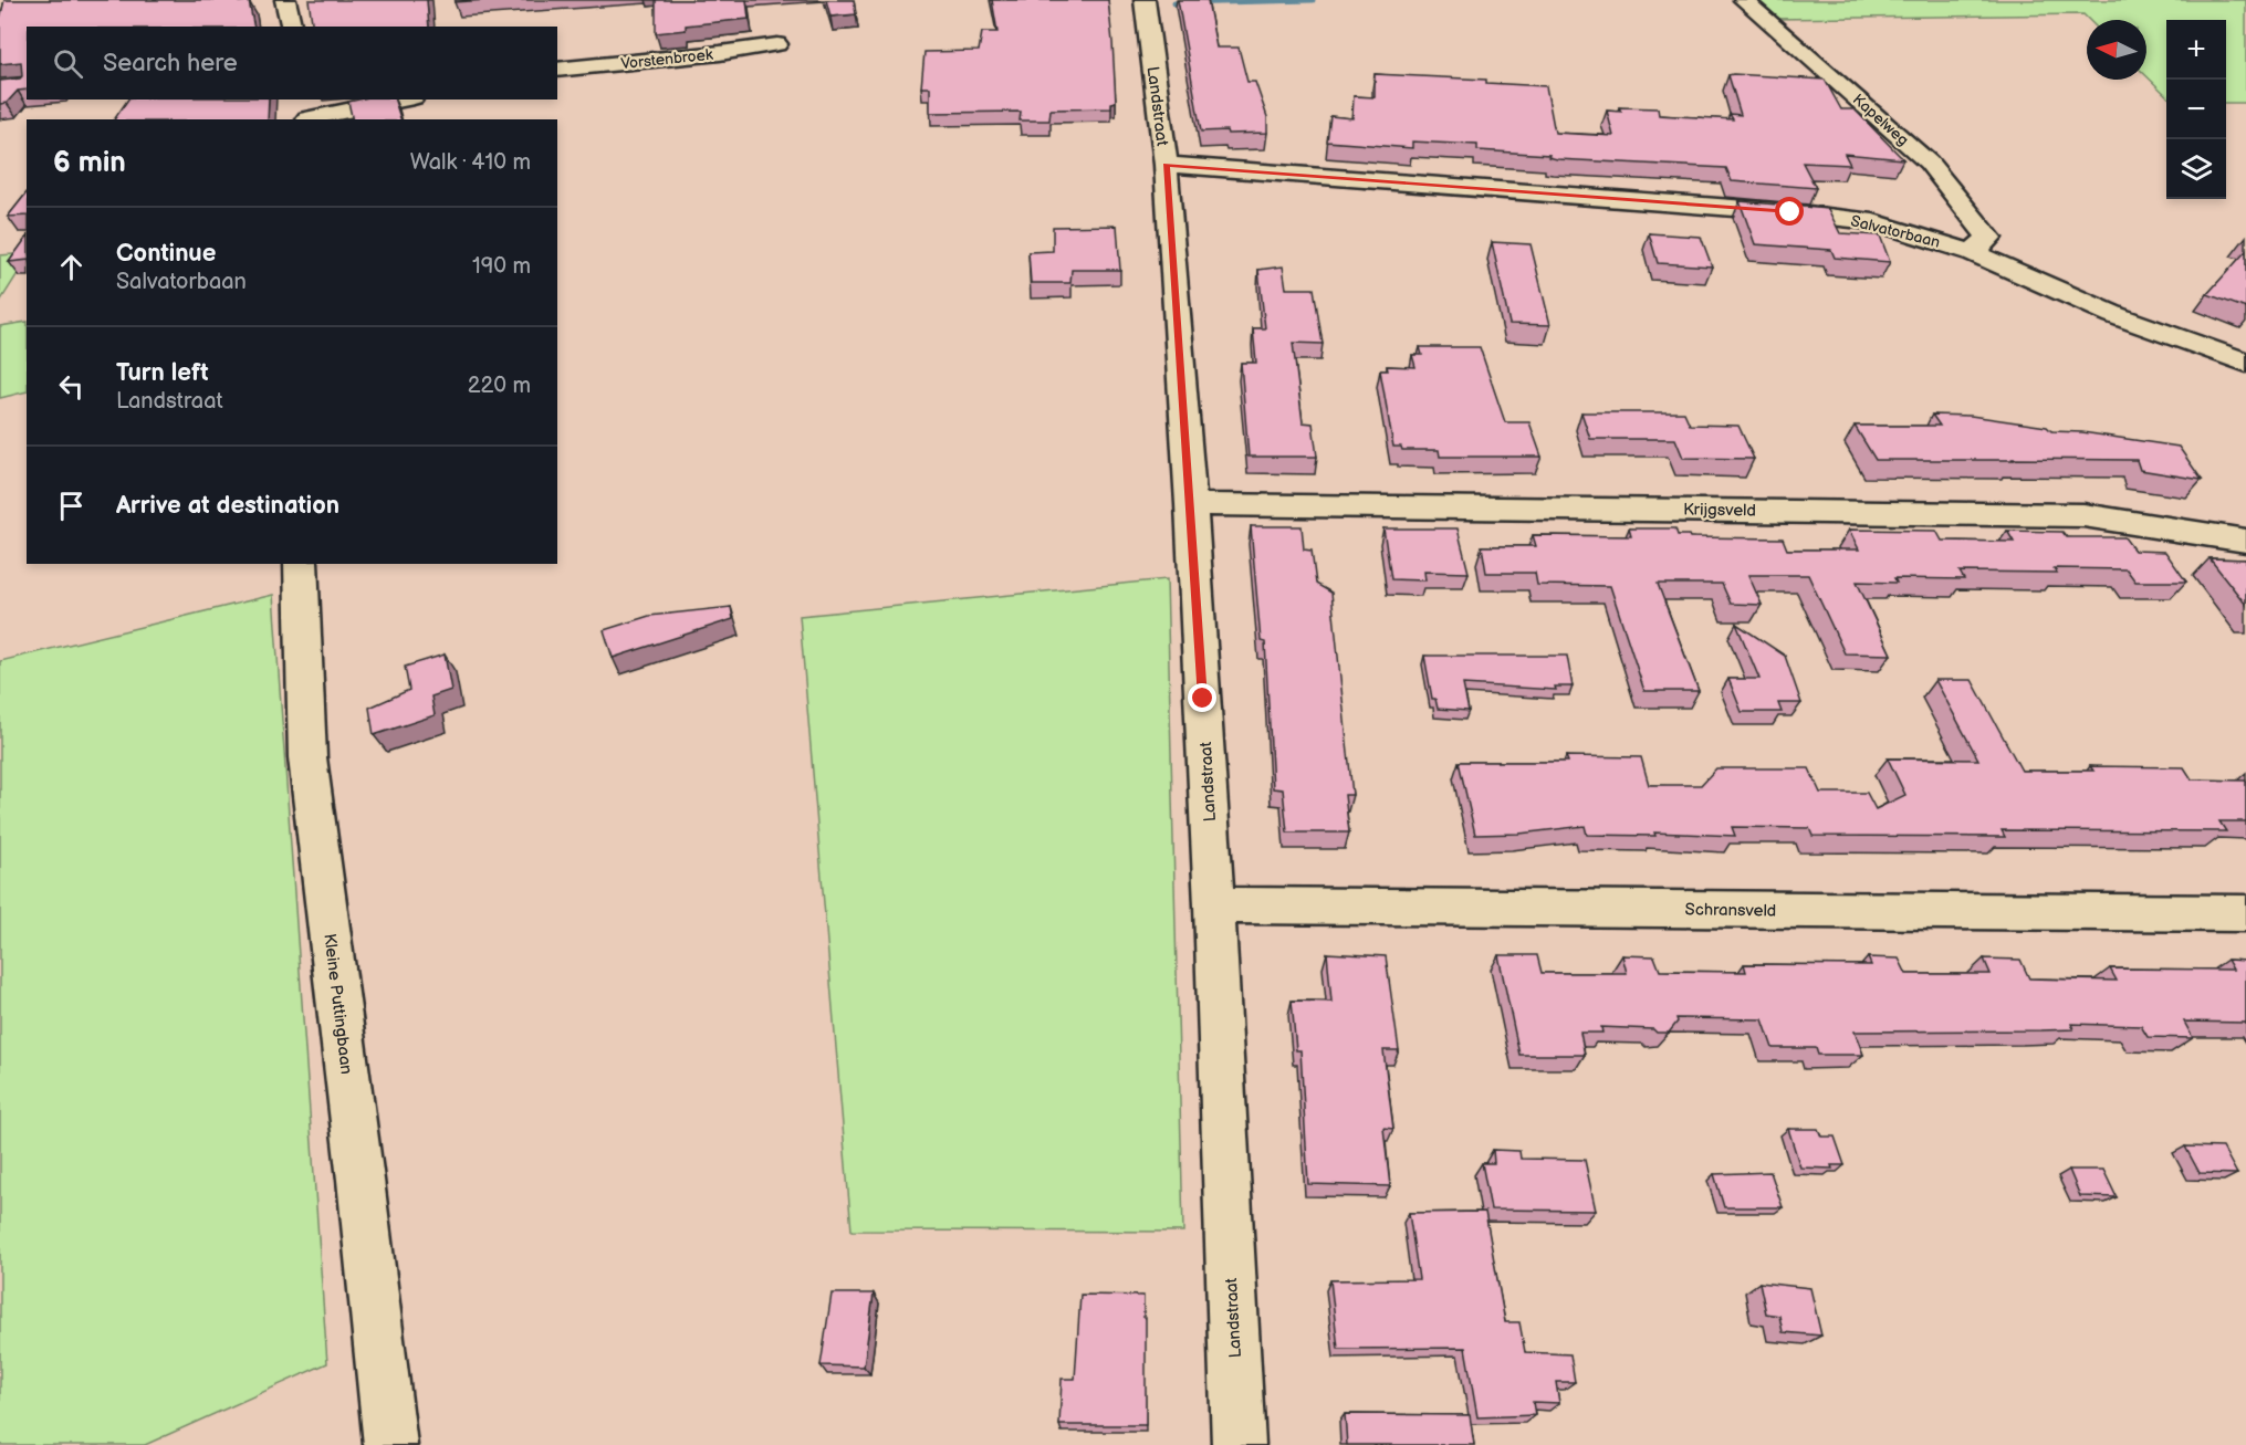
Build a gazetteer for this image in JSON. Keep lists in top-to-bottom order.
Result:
{
  "streets": {
    "street": [
      "Vorstenbroek",
      "Landstraat",
      "Kapelweg",
      "Salvatorbaan",
      "Krijgsveld",
      "Schransveld",
      "Kleine Puttingbaan"
    ]
  },
  "crossings": [
    ["Landstraat", "Salvatorbaan"],
    ["Landstraat", "Krijgsveld"],
    ["Landstraat", "Schransveld"],
    ["Kapelweg", "Salvatorbaan"]
  ],
  "north": "left",
  "page": {
    "map_buttons": ["+", "−"],
    "search": "Search here",
    "heading": ["6 min", "Walk · 410 m"],
    "list": [
      ["Continue", "Salvatorbaan", "190 m"],
      ["Turn left", "Landstraat", "220 m"],
      "Arrive at destination"
    ]
  }
}
